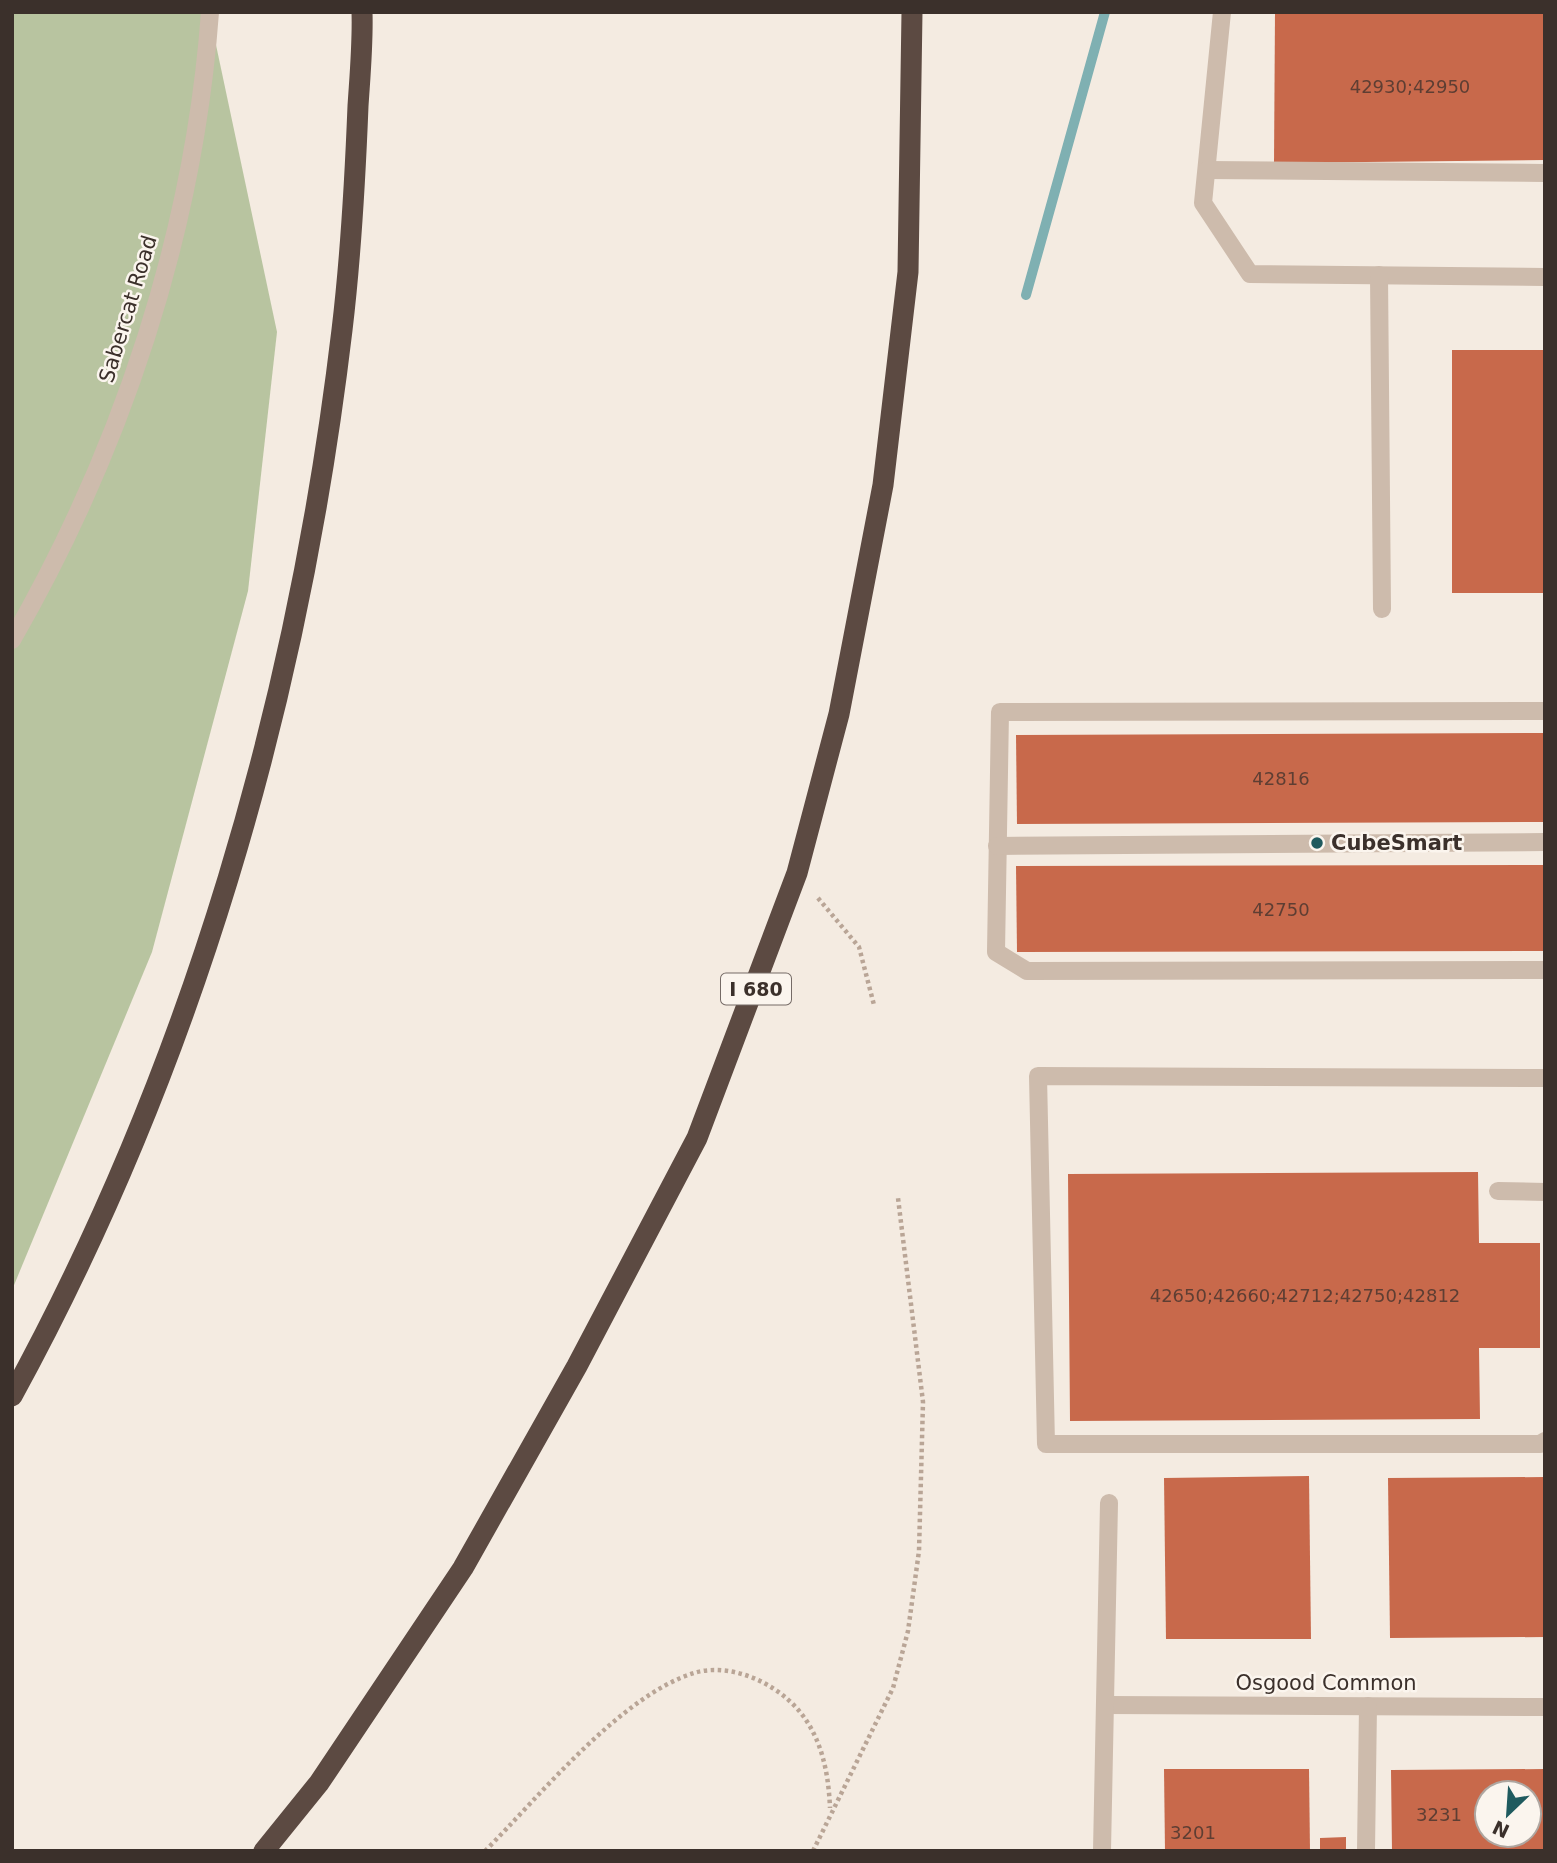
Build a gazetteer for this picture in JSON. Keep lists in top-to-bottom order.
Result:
{
  "streets": {
    "highway": ["I 680"],
    "street": ["Sabercat Road", "Osgood Common"]
  },
  "places": ["CubeSmart"],
  "house_numbers": [
    "42930;42950",
    "42816",
    "42750",
    "42650;42660;42712;42750;42812",
    "3231",
    "3201"
  ],
  "north": "bottom left"
}
